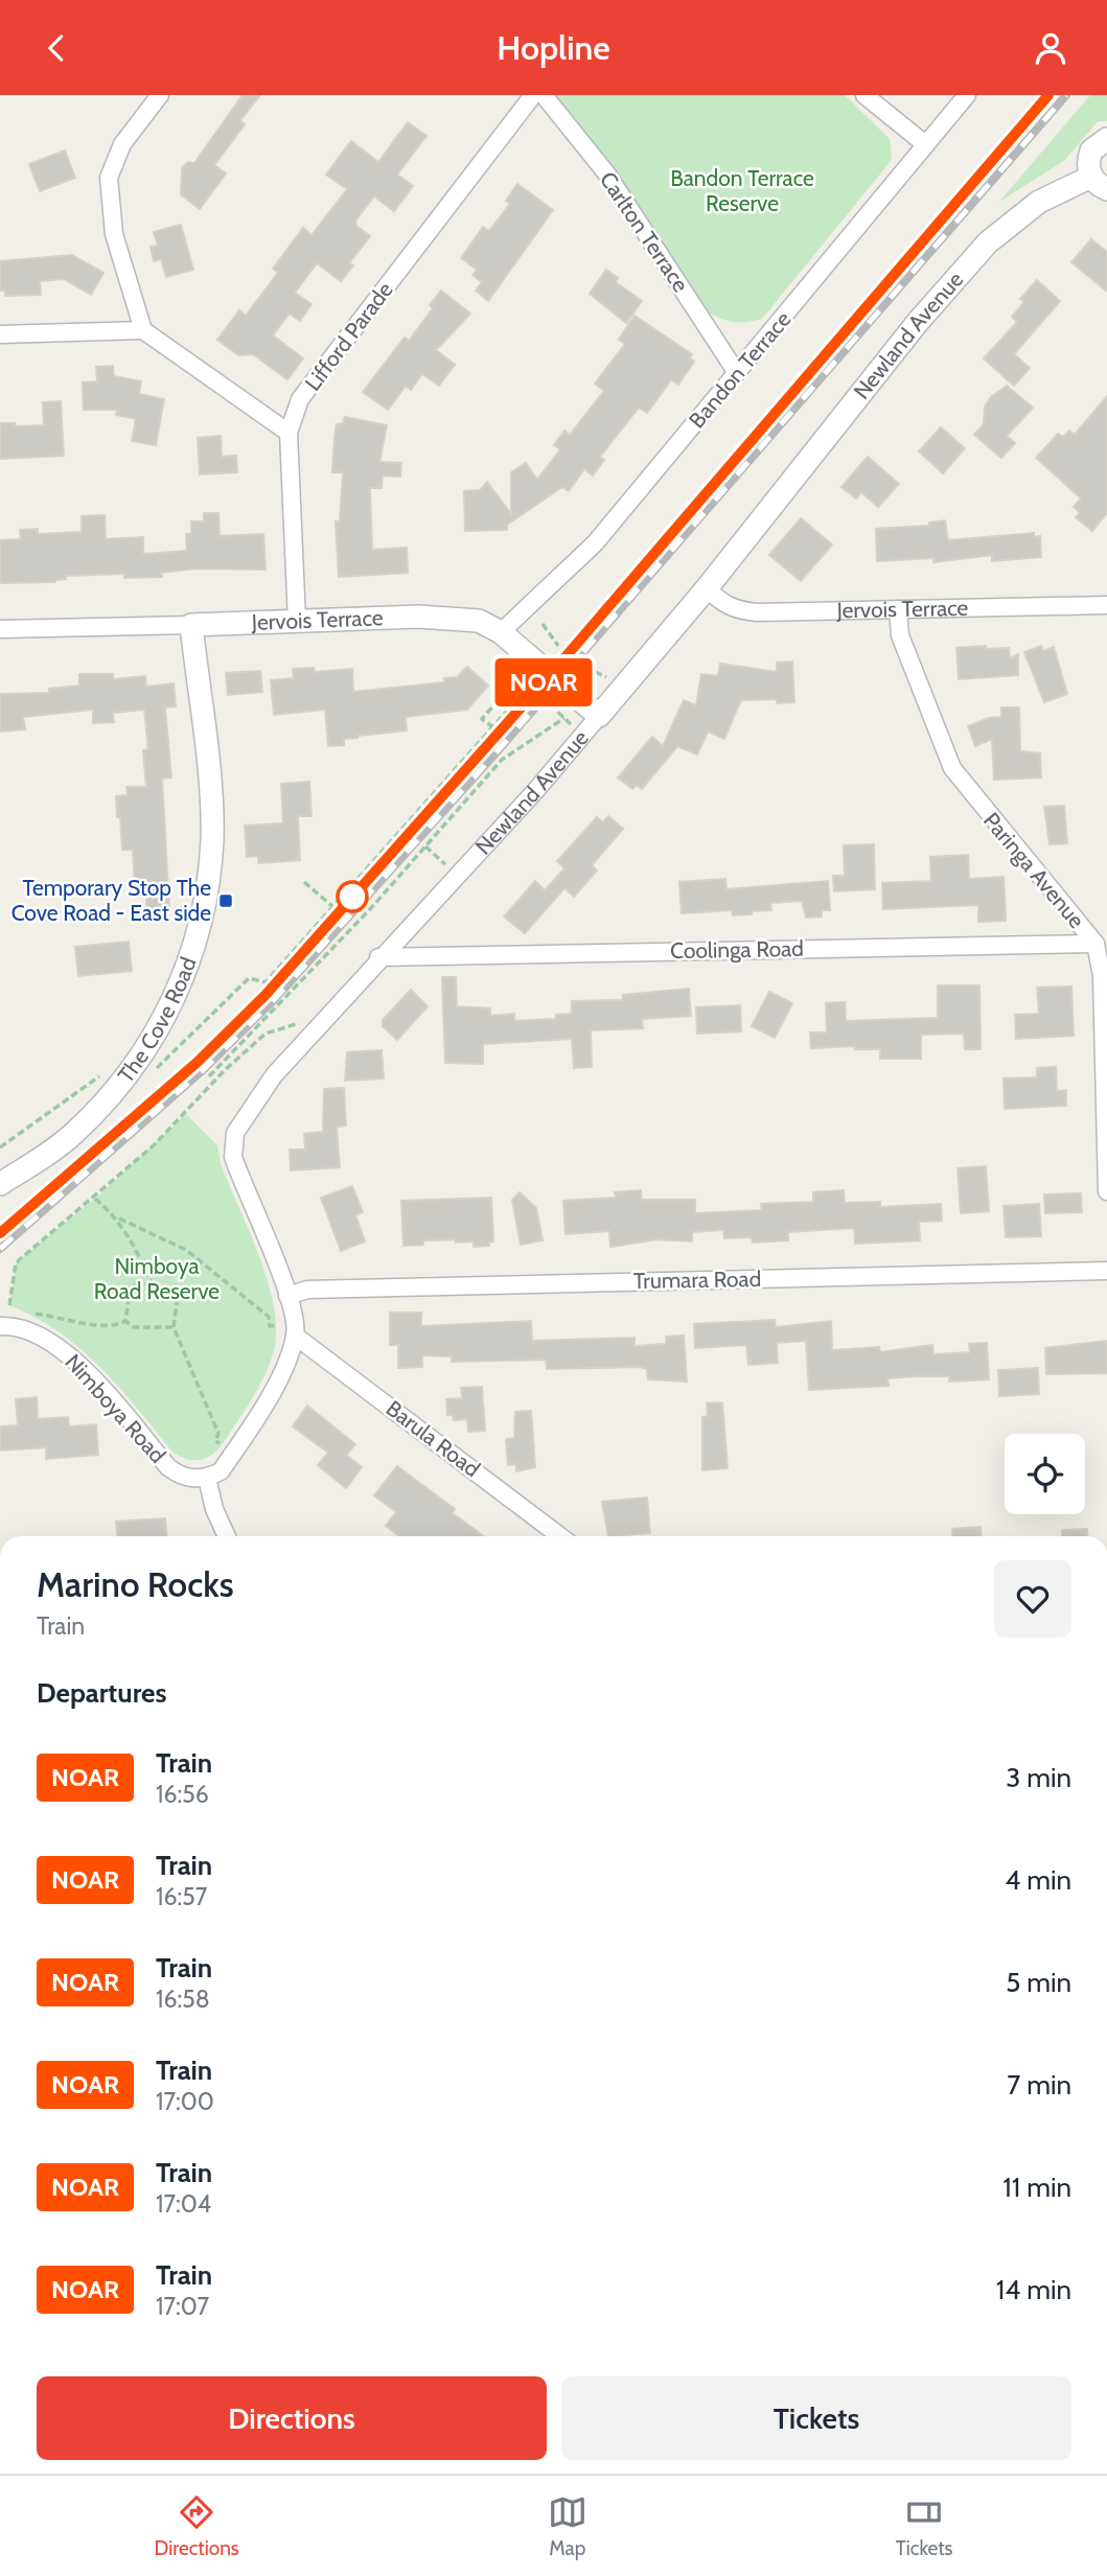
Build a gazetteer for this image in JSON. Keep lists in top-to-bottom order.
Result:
{
  "streets": {
    "street": [
      "Carlton Terrace",
      "Newland Avenue",
      "Lifford Parade",
      "Bandon Terrace",
      "Jervois Terrace",
      "Paringa Avenue",
      "Coolinga Road",
      "The Cove Road",
      "Trumara Road",
      "Nimboya Road",
      "Barula Road"
    ]
  },
  "crossings": [
    ["Carlton Terrace", "Bandon Terrace"],
    ["Newland Avenue", "Jervois Terrace"],
    ["Newland Avenue", "Coolinga Road"],
    ["Newland Avenue", "Trumara Road"],
    ["Newland Avenue", "Nimboya Road"],
    ["Newland Avenue", "Barula Road"],
    ["Lifford Parade", "Jervois Terrace"],
    ["Bandon Terrace", "Jervois Terrace"],
    ["Jervois Terrace", "Paringa Avenue"],
    ["Jervois Terrace", "The Cove Road"],
    ["Paringa Avenue", "Coolinga Road"]
  ],
  "parks": ["Bandon Terrace Reserve", "Nimboya Road Reserve"],
  "places": {
    "transit": ["Temporary Stop The Cove Road - East side"]
  },
  "page": {
    "header": "Hopline",
    "on_map": "NOAR",
    "heading": [
      ["Marino Rocks", "Train"],
      "Departures"
    ],
    "list": [
      {
        "mark": "NOAR",
        "name": "Train",
        "note": "16:56",
        "value": "3 min"
      },
      {
        "mark": "NOAR",
        "name": "Train",
        "note": "16:57",
        "value": "4 min"
      },
      {
        "mark": "NOAR",
        "name": "Train",
        "note": "16:58",
        "value": "5 min"
      },
      {
        "mark": "NOAR",
        "name": "Train",
        "note": "17:00",
        "value": "7 min"
      },
      {
        "mark": "NOAR",
        "name": "Train",
        "note": "17:04",
        "value": "11 min"
      },
      {
        "mark": "NOAR",
        "name": "Train",
        "note": "17:07",
        "value": "14 min"
      }
    ],
    "buttons": ["Directions", "Tickets"],
    "tabs": ["Directions", "Map", "Tickets"]
  }
}
